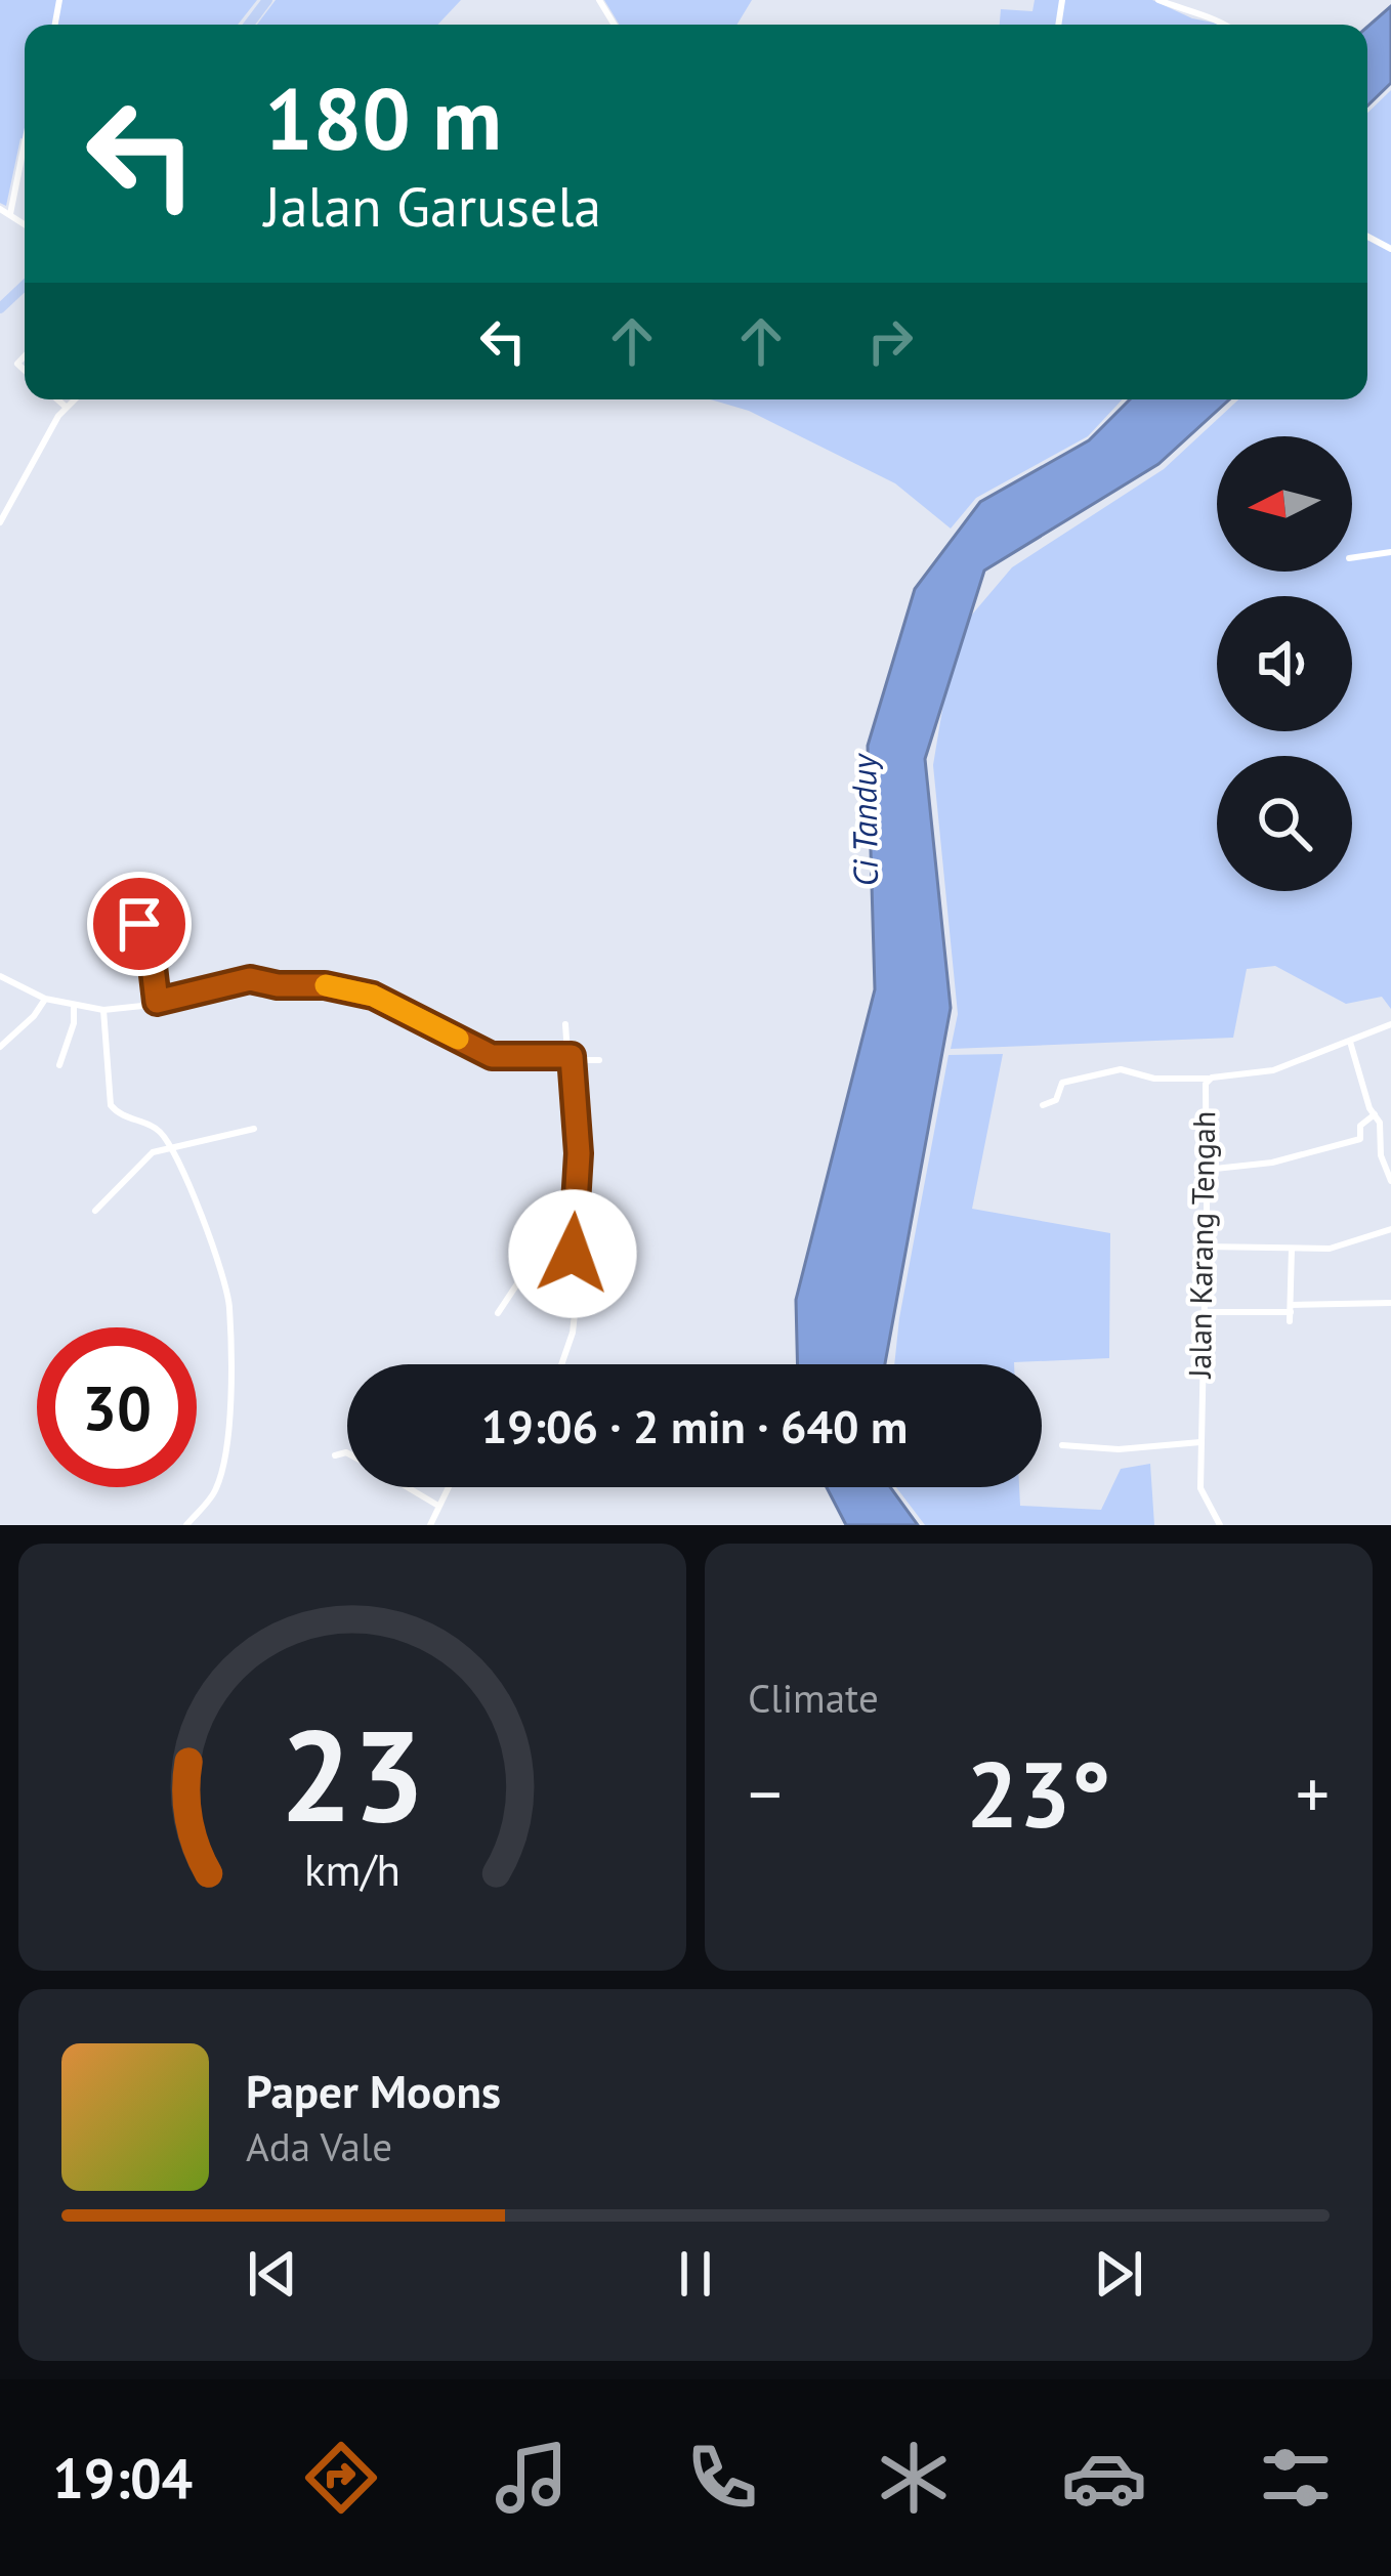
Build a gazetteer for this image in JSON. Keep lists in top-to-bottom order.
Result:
{
  "streets": {
    "street": ["Jalan Karang Tengah"]
  },
  "water": ["Ci Tanduy"],
  "north": "left",
  "page": {
    "turn": ["180 m", "Jalan Garusela"],
    "limit": "30",
    "trip": "19:06 · 2 min · 640 m",
    "tile": "Climate",
    "heat": ["−", "23°", "+"],
    "song": ["Paper Moons", "Ada Vale"],
    "tabs": "19:04",
    "gauge": ["23", "km/h"]
  }
}
